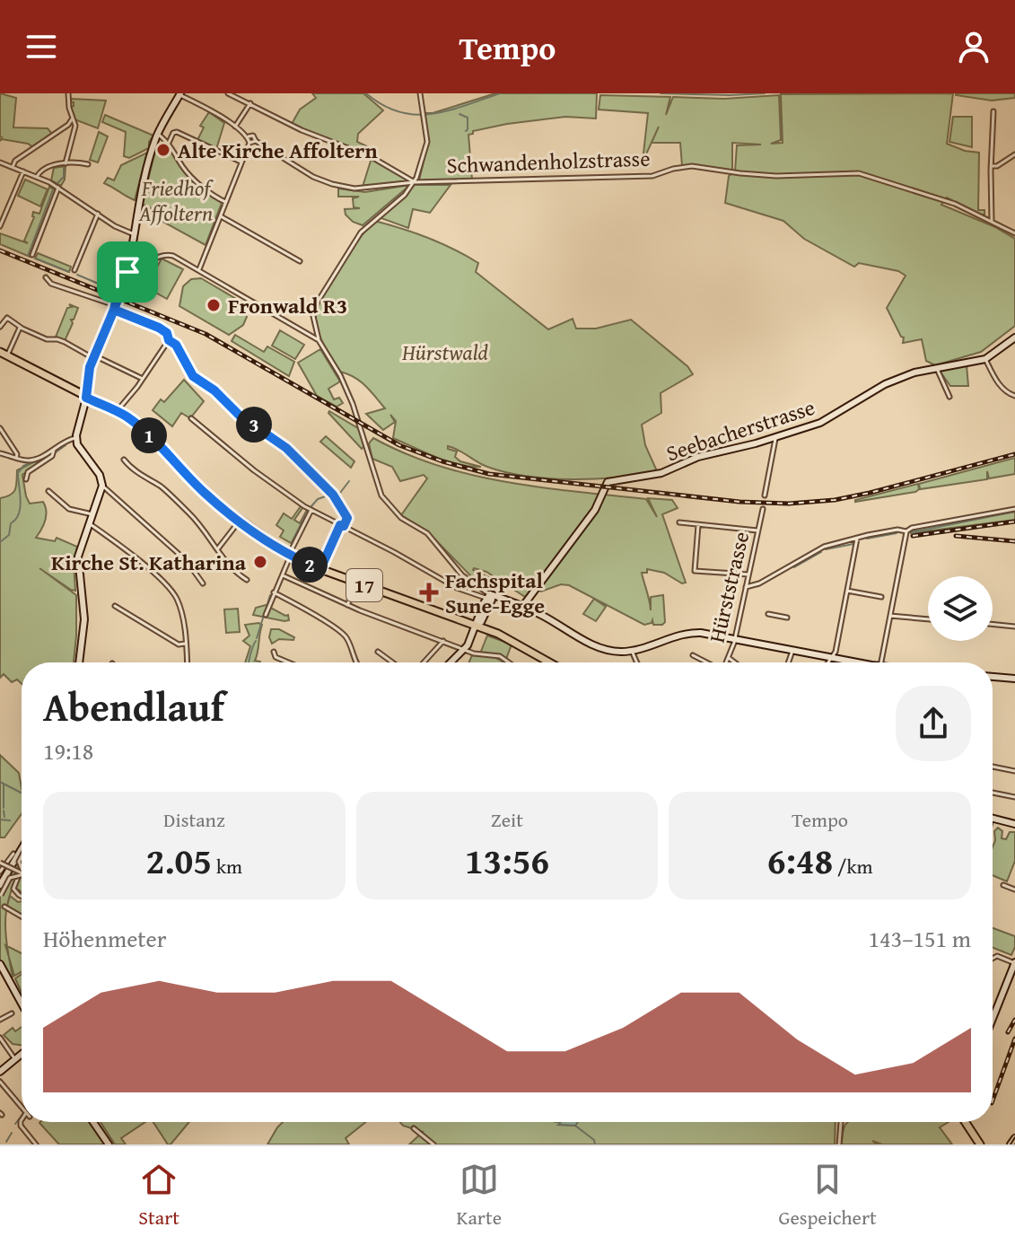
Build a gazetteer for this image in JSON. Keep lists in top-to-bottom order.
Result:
{
  "streets": {
    "main road": ["17"],
    "street": ["Schwandenholzstrasse", "Seebacherstrasse", "Hürststrasse"]
  },
  "parks": ["Friedhof Affoltern", "Hürstwald"],
  "places": {
    "other": ["Alte Kirche Affoltern", "Fronwald R3", "Kirche St. Katharina"],
    "health": ["Fachspital Sune-Egge"]
  },
  "page": {
    "header": "Tempo",
    "pins": ["3", "1", "2"],
    "heading": ["Abendlauf", "19:18"],
    "stats": [
      ["Distanz", "2.05 km"],
      ["Zeit", "13:56"],
      ["Tempo", "6:48 /km"]
    ],
    "chart": ["Höhenmeter", "143–151 m"],
    "tabs": ["Start", "Karte", "Gespeichert"]
  }
}
